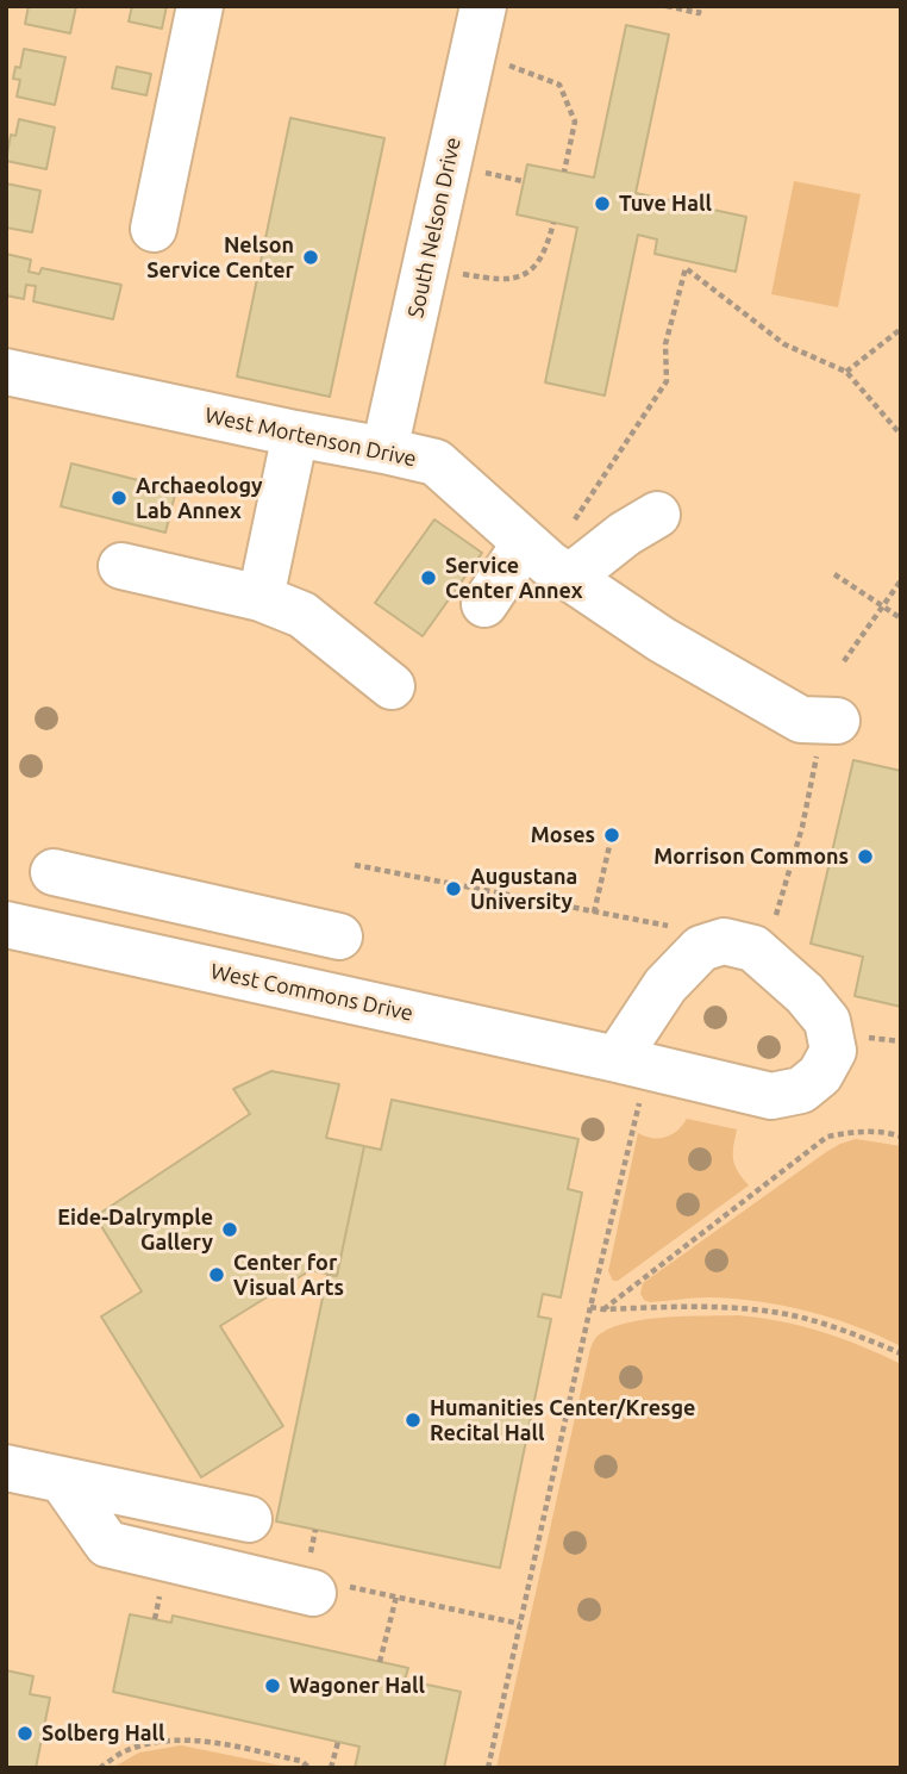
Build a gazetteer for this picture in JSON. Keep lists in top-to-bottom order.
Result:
{
  "streets": {
    "street": ["South Nelson Drive", "West Mortenson Drive", "West Commons Drive"]
  },
  "crossings": [
    ["South Nelson Drive", "West Mortenson Drive"]
  ],
  "places": [
    "Tuve Hall",
    "Nelson Service Center",
    "Archaeology Lab Annex",
    "Service Center Annex",
    "Moses",
    "Morrison Commons",
    "Augustana University",
    "Eide-Dalrymple Gallery",
    "Center for Visual Arts",
    "Humanities Center/Kresge Recital Hall",
    "Wagoner Hall",
    "Solberg Hall"
  ]
}
